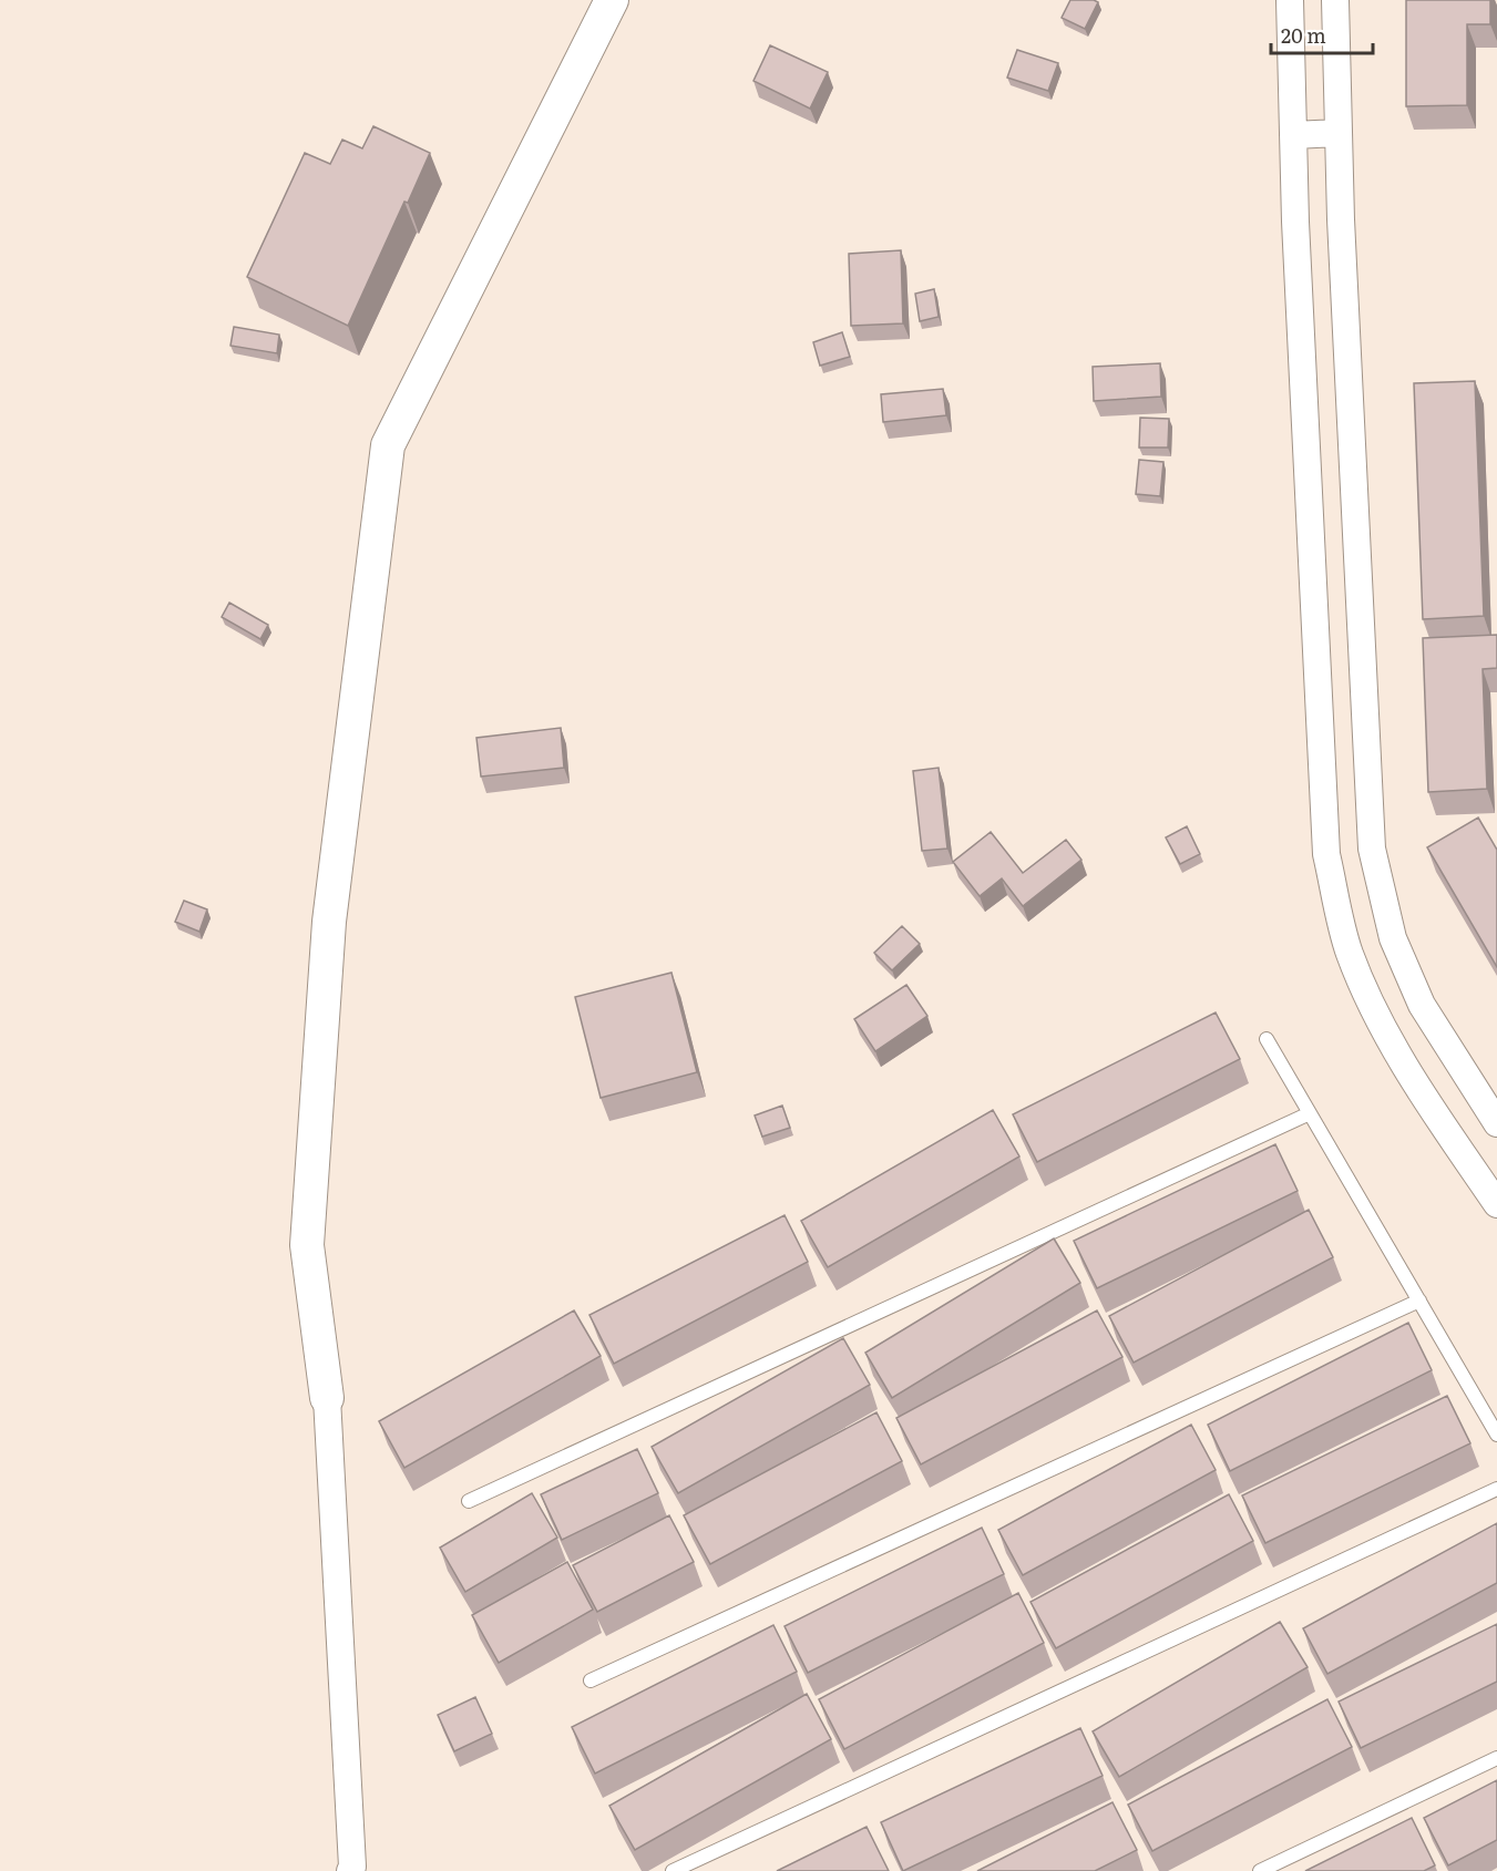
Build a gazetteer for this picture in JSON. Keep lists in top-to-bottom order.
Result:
{
  "scale_bar": "20 m"
}
